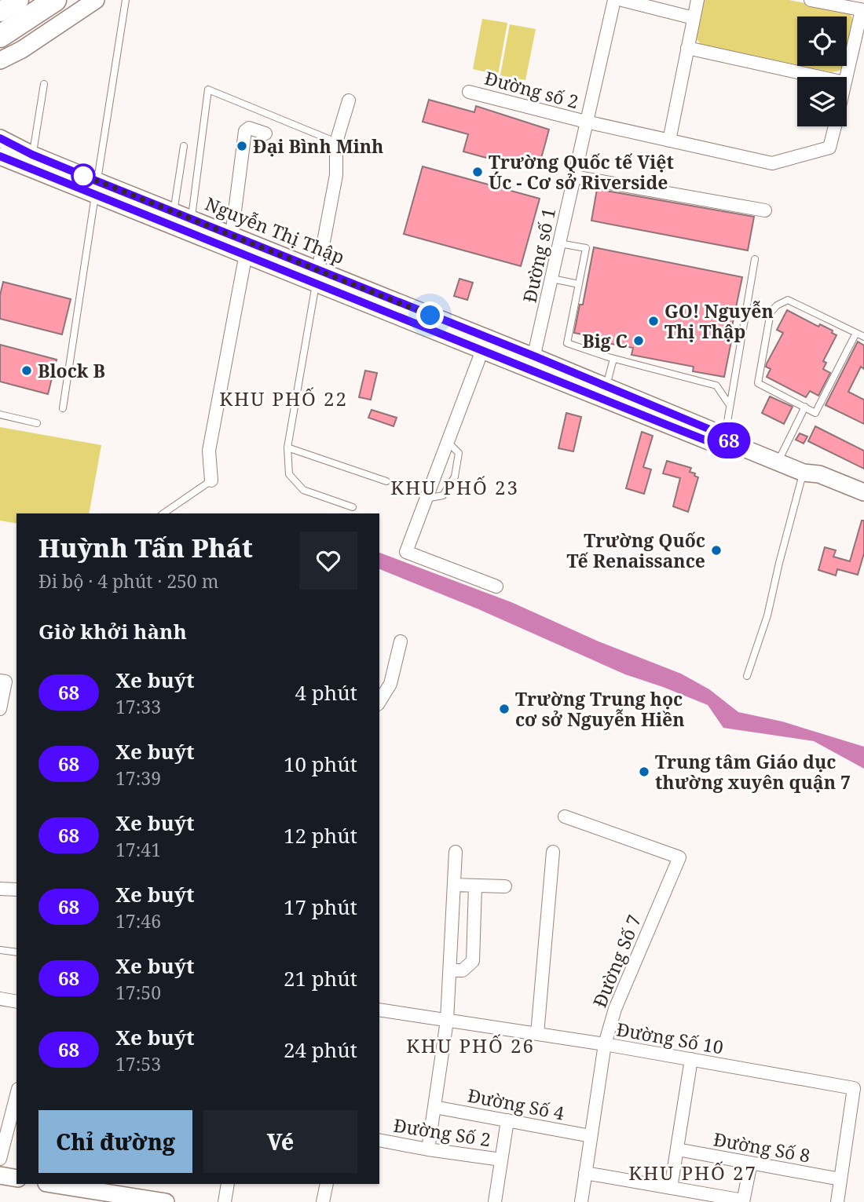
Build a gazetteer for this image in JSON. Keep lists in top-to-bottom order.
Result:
{
  "streets": {
    "main road": ["Nguyễn Thị Thập"],
    "street": [
      "Đường số 2",
      "Đường số 1",
      "Đường Số 7",
      "Đường Số 10",
      "Đường Số 4",
      "Đường Số 2",
      "Đường Số 8"
    ]
  },
  "crossings": [
    ["Đường số 2", "Đường số 1"],
    ["Nguyễn Thị Thập", "Đường số 1"],
    ["Đường Số 7", "Đường Số 10"],
    ["Đường Số 7", "Đường Số 4"],
    ["Đường Số 10", "Đường Số 8"]
  ],
  "districts": [
    "KHU PHỐ 22",
    "KHU PHỐ 23",
    "KHU PHỐ 26",
    "KHU PHỐ 27"
  ],
  "places": [
    "Đại Bình Minh",
    "Trường Quốc tế Việt Úc - Cơ sở Riverside",
    "GO! Nguyễn Thị Thập",
    "Big C",
    "Block B",
    "Trường Quốc Tế Renaissance",
    "Trường Trung học cơ sở Nguyễn Hiền",
    "Trung tâm Giáo dục thường xuyên quận 7"
  ],
  "lines": ["bus line 68"],
  "page": {
    "on_map": "68",
    "heading": [
      ["Huỳnh Tấn Phát", "Đi bộ · 4 phút · 250 m"],
      "Giờ khởi hành"
    ],
    "list": [
      {
        "mark": "68",
        "name": "Xe buýt",
        "note": "17:33",
        "value": "4 phút"
      },
      {
        "mark": "68",
        "name": "Xe buýt",
        "note": "17:39",
        "value": "10 phút"
      },
      {
        "mark": "68",
        "name": "Xe buýt",
        "note": "17:41",
        "value": "12 phút"
      },
      {
        "mark": "68",
        "name": "Xe buýt",
        "note": "17:46",
        "value": "17 phút"
      },
      {
        "mark": "68",
        "name": "Xe buýt",
        "note": "17:50",
        "value": "21 phút"
      },
      {
        "mark": "68",
        "name": "Xe buýt",
        "note": "17:53",
        "value": "24 phút"
      }
    ],
    "buttons": ["Chỉ đường", "Vé"]
  }
}
